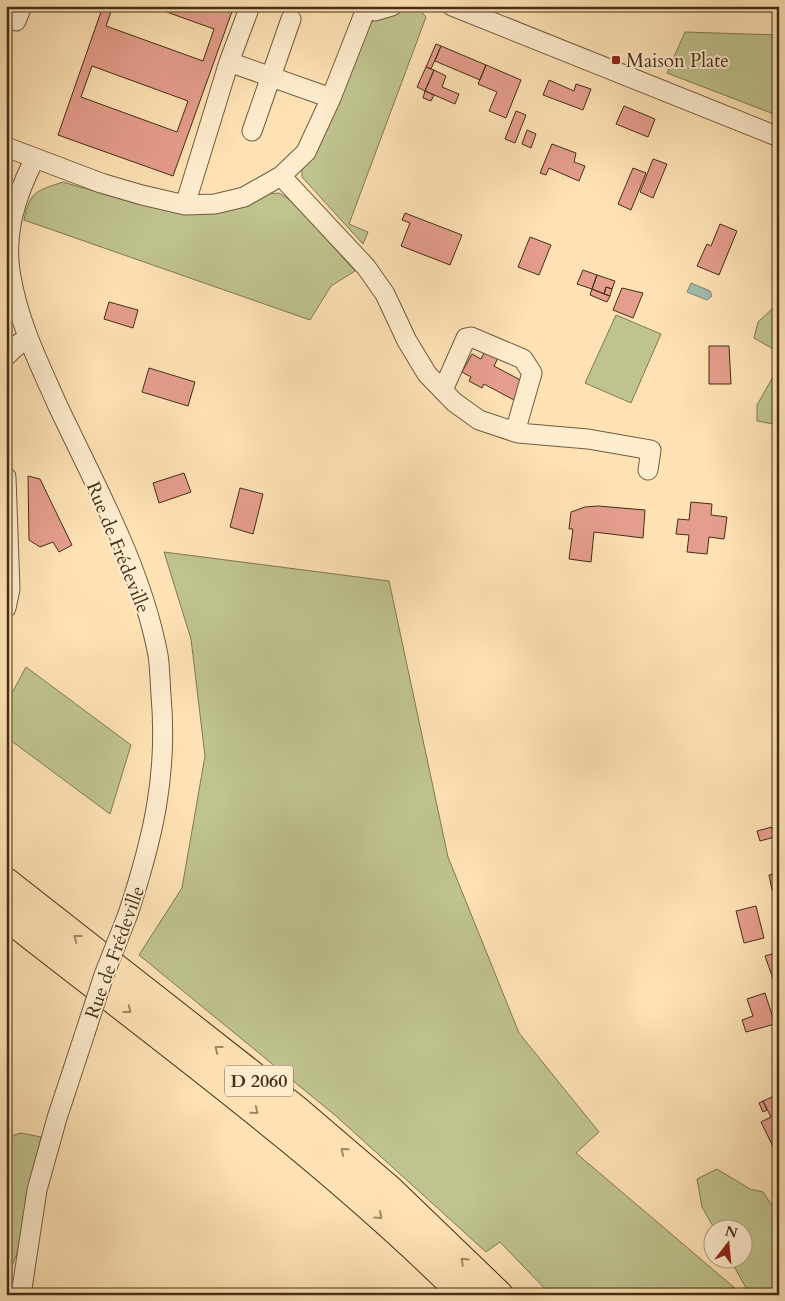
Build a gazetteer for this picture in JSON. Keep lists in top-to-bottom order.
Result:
{
  "streets": {
    "highway": ["D 2060"],
    "street": ["Rue de Frédeville"]
  },
  "places": {
    "transit": ["Maison Plate"]
  },
  "north": "top"
}
